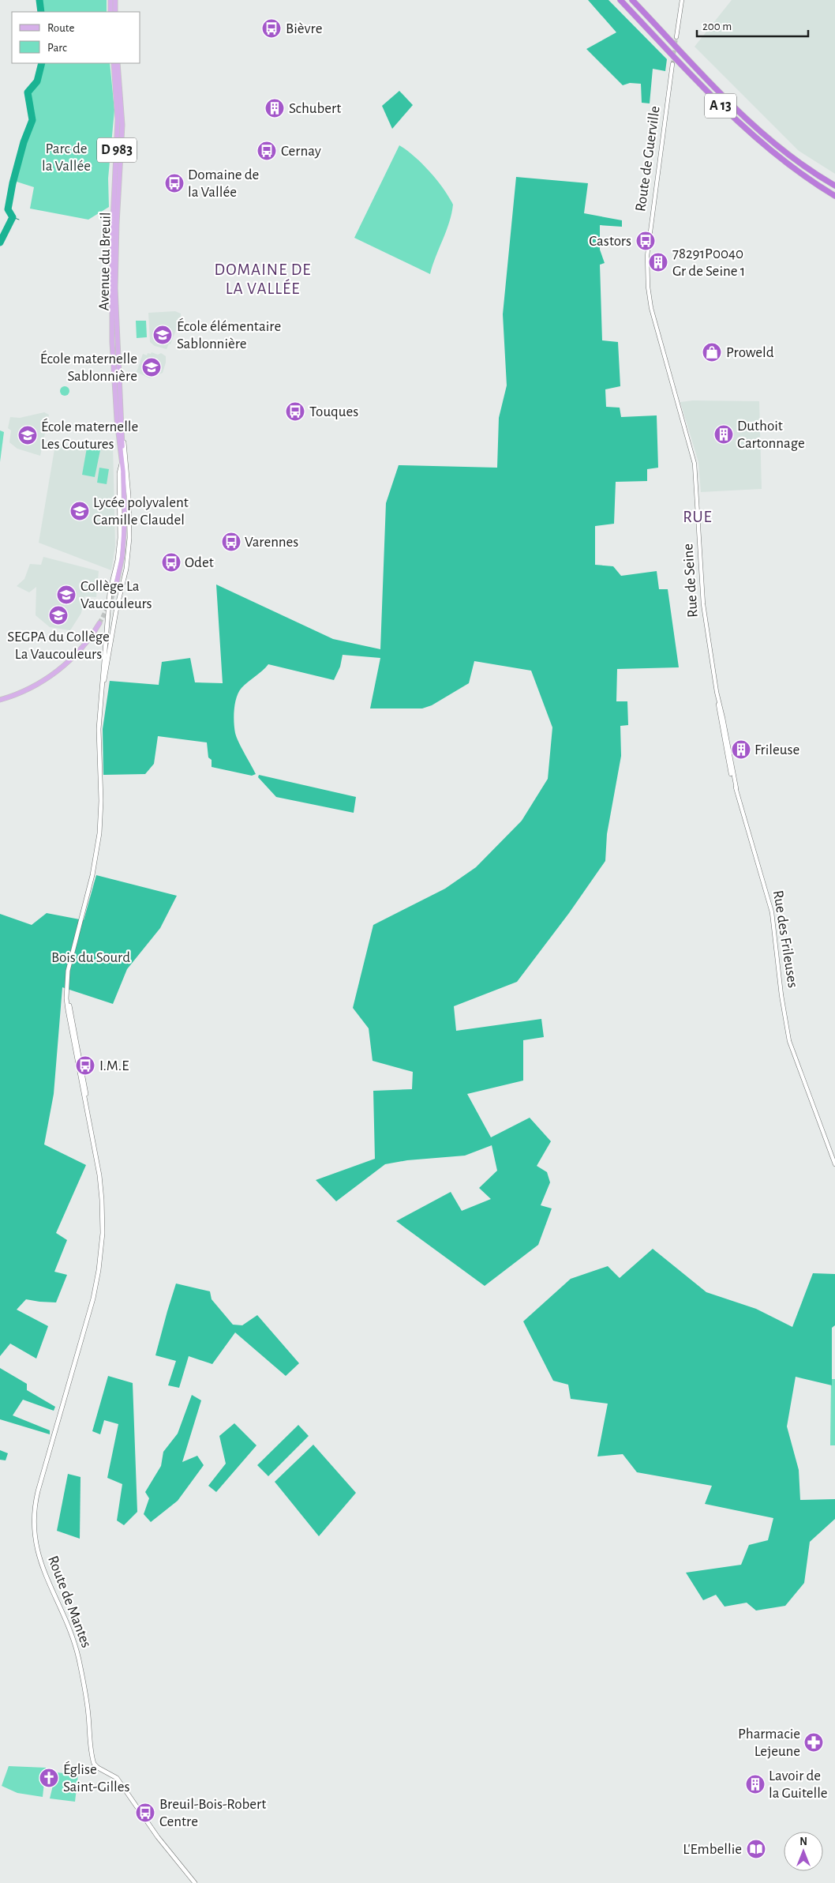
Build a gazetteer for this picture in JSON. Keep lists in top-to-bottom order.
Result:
{
  "streets": {
    "highway": ["A 13"],
    "main road": ["D 983", "Avenue du Breuil", "Route de Mantes"],
    "street": ["Route de Guerville", "Rue de Seine", "Rue des Frileuses"]
  },
  "crossings": [
    ["Route de Guerville", "Rue de Seine"],
    ["Rue de Seine", "Rue des Frileuses"]
  ],
  "districts": ["DOMAINE DE LA VALLÉE", "RUE"],
  "parks": ["Parc de la Vallée", "Bois du Sourd"],
  "places": {
    "bus stop": [
      "Bièvre",
      "Cernay",
      "Domaine de la Vallée",
      "Castors",
      "Touques",
      "Varennes",
      "Odet",
      "I.M.E",
      "Breuil-Bois-Robert Centre"
    ],
    "building": [
      "Schubert",
      "78291P0040 Gr de Seine 1",
      "Duthoit Cartonnage",
      "Frileuse",
      "Lavoir de la Guitelle"
    ],
    "school or university": [
      "École élémentaire Sablonnière",
      "École maternelle Sablonnière",
      "École maternelle Les Coutures",
      "Lycée polyvalent Camille Claudel",
      "Collège La Vaucouleurs",
      "SEGPA du Collège La Vaucouleurs"
    ],
    "shop": ["Proweld"],
    "pharmacy": ["Pharmacie Lejeune"],
    "church": ["Église Saint-Gilles"],
    "library": ["L'Embellie"]
  },
  "legend": ["Route", "Parc"],
  "scale_bar": "200 m",
  "north": "top"
}
